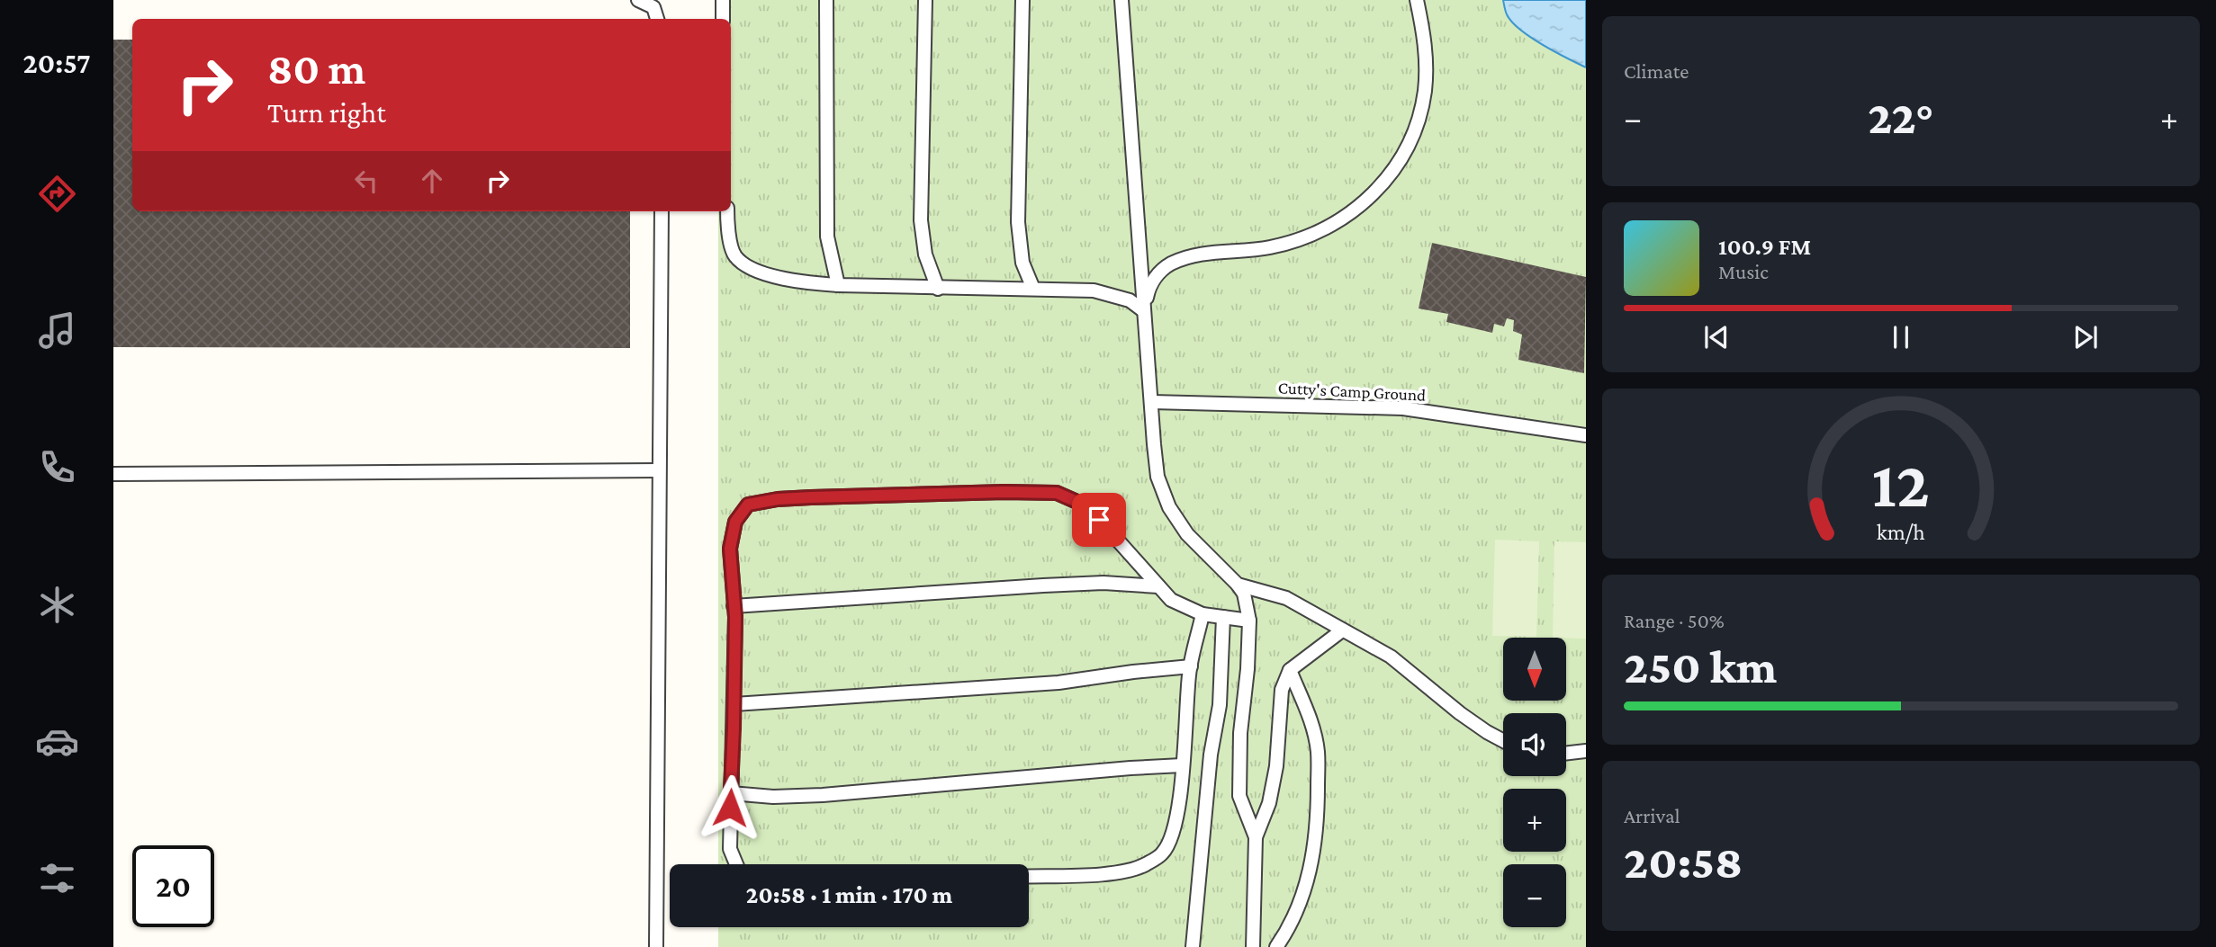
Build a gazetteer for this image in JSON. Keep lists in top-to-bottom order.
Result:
{
  "streets": {
    "lane": ["Cutty's Camp Ground"]
  },
  "north": "bottom",
  "page": {
    "tabs": "20:57",
    "tile": [
      "Climate",
      ["Range · 50%", "250 km"],
      ["Arrival", "20:58"]
    ],
    "turn": ["80 m", "Turn right"],
    "heat": ["−", "22°", "+"],
    "song": ["100.9 FM", "Music"],
    "map_buttons": ["+", "−"],
    "limit": "20",
    "trip": "20:58 · 1 min · 170 m",
    "gauge": ["12", "km/h"]
  }
}
